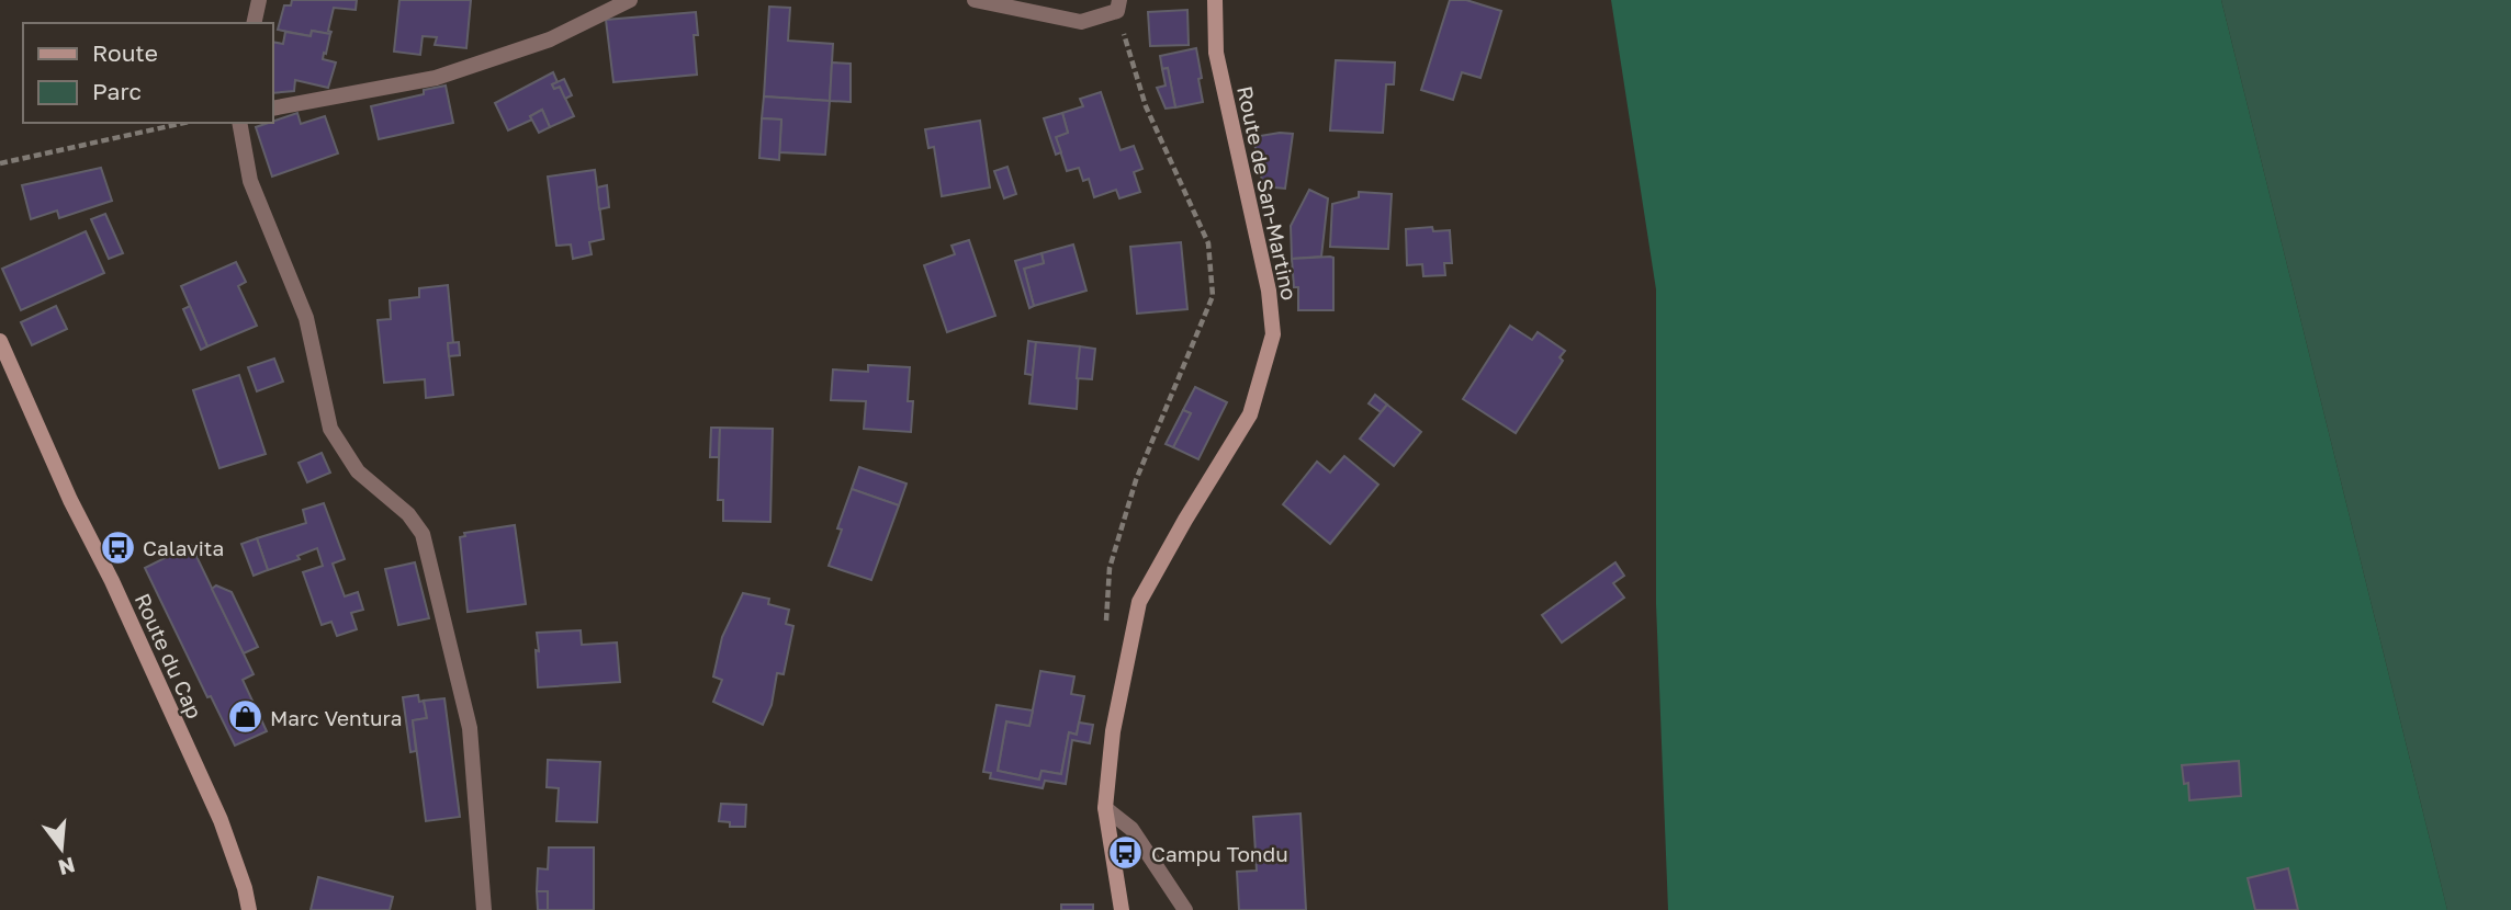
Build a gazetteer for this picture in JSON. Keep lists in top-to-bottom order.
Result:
{
  "streets": {
    "street": ["Route de San-Martino", "Route du Cap"]
  },
  "places": {
    "bus stop": ["Calavita", "Campu Tondu"],
    "shop": ["Marc Ventura"]
  },
  "legend": ["Route", "Parc"],
  "north": "bottom"
}
